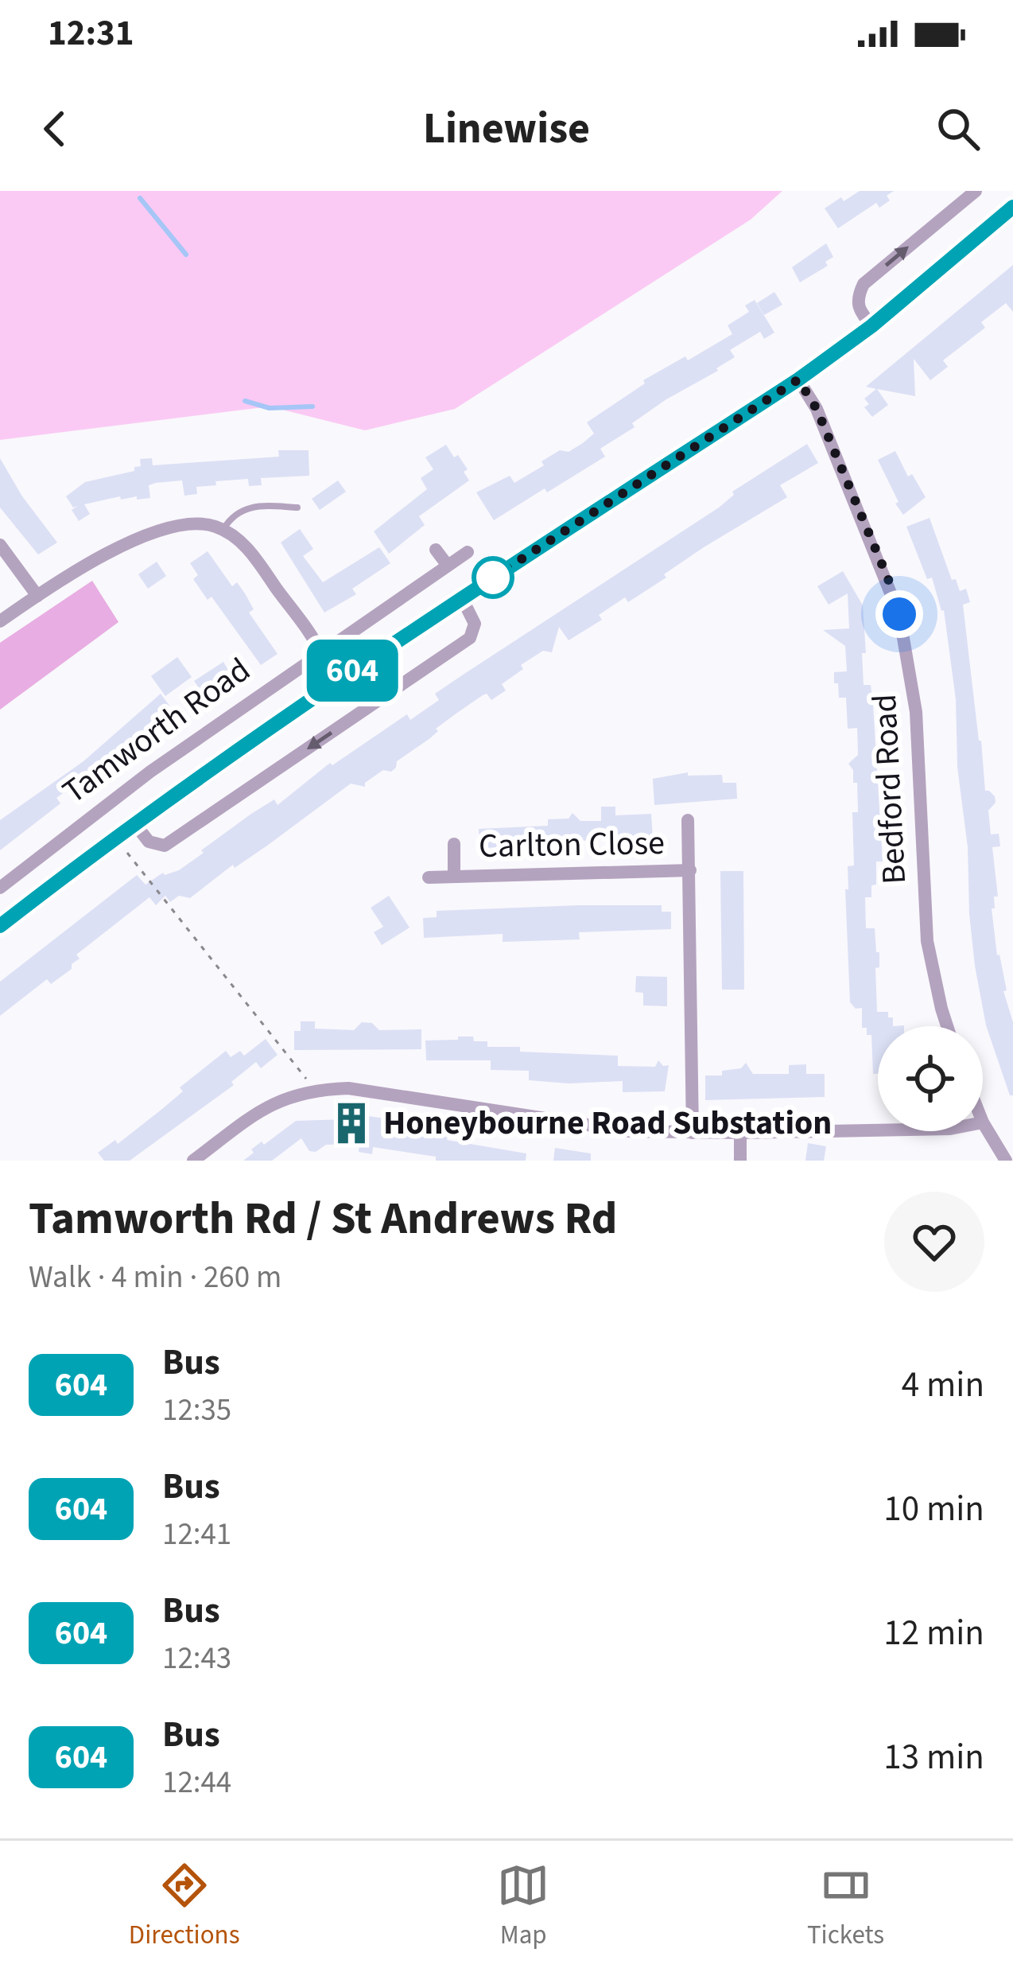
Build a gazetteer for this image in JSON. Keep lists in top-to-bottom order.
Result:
{
  "streets": {
    "main road": ["Tamworth Road"],
    "street": ["Bedford Road", "Carlton Close"]
  },
  "crossings": [
    ["Tamworth Road", "Bedford Road"]
  ],
  "places": {
    "building": ["Honeybourne Road Substation"]
  },
  "lines": ["bus line 604"],
  "page": {
    "status": "12:31",
    "header": "Linewise",
    "on_map": "604",
    "heading": ["Tamworth Rd / St Andrews Rd", "Walk · 4 min · 260 m"],
    "list": [
      {
        "mark": "604",
        "name": "Bus",
        "note": "12:35",
        "value": "4 min"
      },
      {
        "mark": "604",
        "name": "Bus",
        "note": "12:41",
        "value": "10 min"
      },
      {
        "mark": "604",
        "name": "Bus",
        "note": "12:43",
        "value": "12 min"
      },
      {
        "mark": "604",
        "name": "Bus",
        "note": "12:44",
        "value": "13 min"
      }
    ],
    "tabs": ["Directions", "Map", "Tickets"]
  }
}
